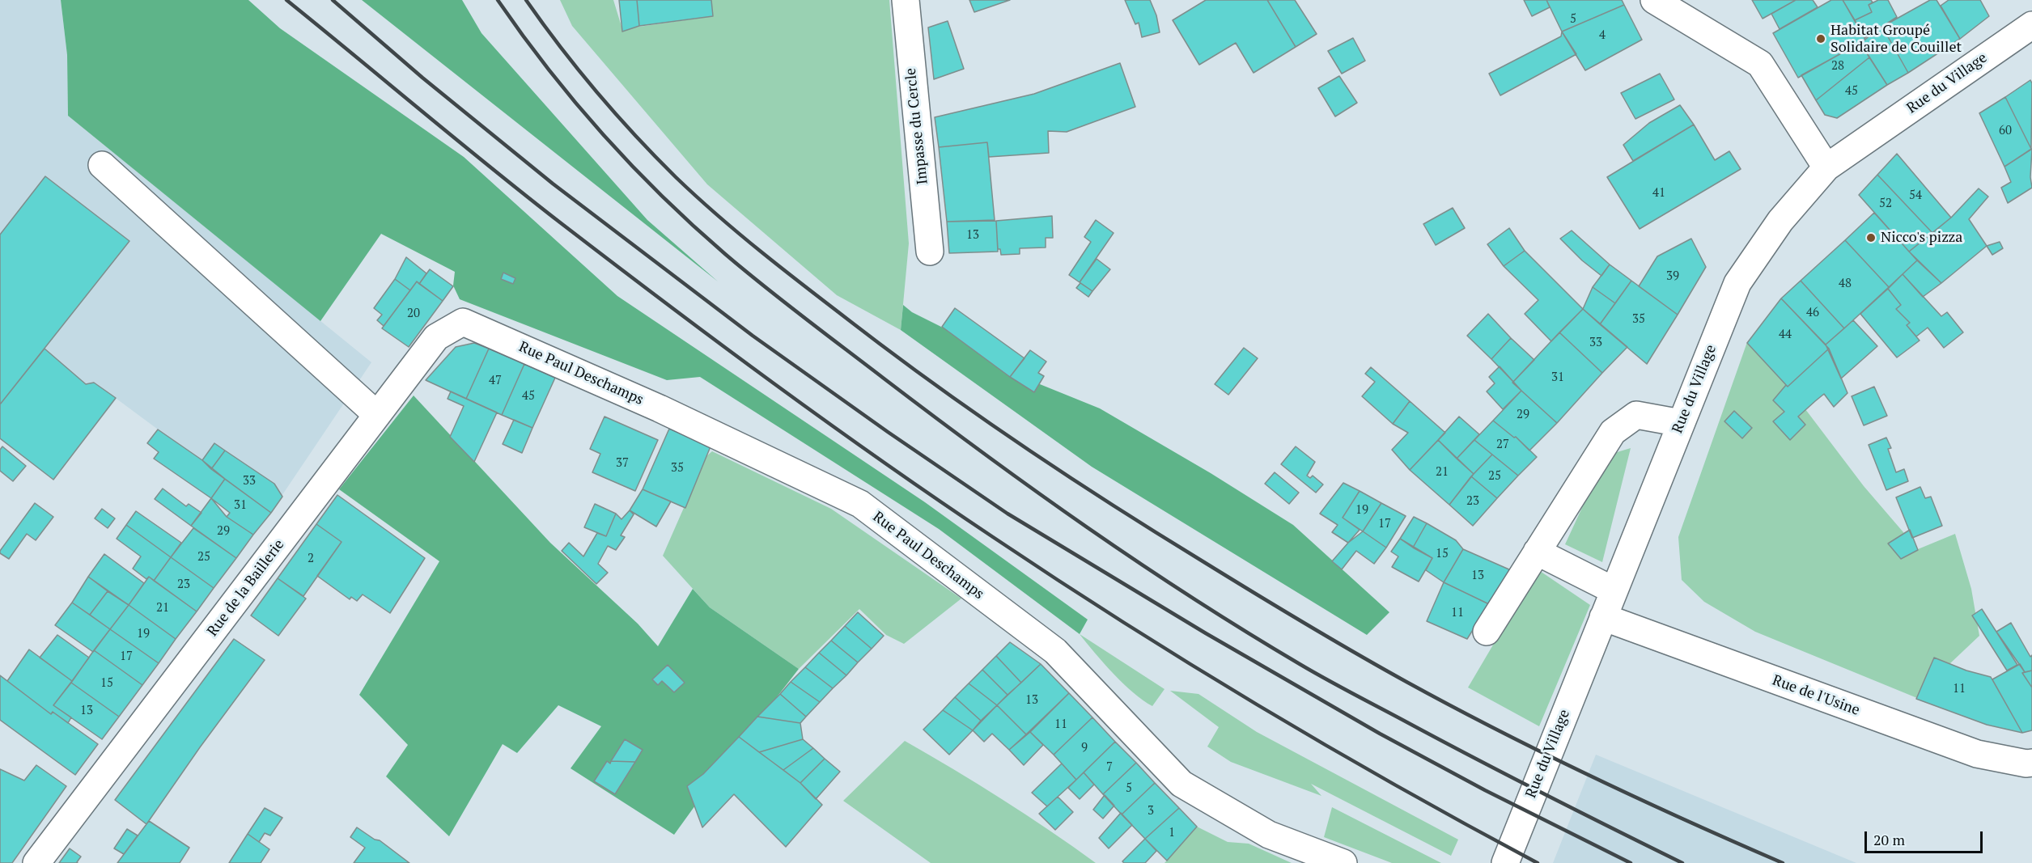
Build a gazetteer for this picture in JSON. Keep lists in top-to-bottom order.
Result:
{
  "streets": {
    "street": [
      "Rue du Village",
      "Impasse du Cercle",
      "Rue Paul Deschamps",
      "Rue de la Baillerie",
      "Rue de l'Usine"
    ]
  },
  "crossings": [
    ["Rue du Village", "Rue de l'Usine"],
    ["Rue Paul Deschamps", "Rue de la Baillerie"]
  ],
  "places": ["Habitat Groupé Solidaire de Couillet", "Nicco's pizza"],
  "house_numbers": [
    "5",
    "4",
    "28",
    "45",
    "60",
    "41",
    "54",
    "52",
    "13",
    "39",
    "48",
    "46",
    "20",
    "35",
    "44",
    "33",
    "31",
    "47",
    "45",
    "29",
    "27",
    "37",
    "35",
    "21",
    "25",
    "33",
    "23",
    "31",
    "19",
    "17",
    "29",
    "15",
    "25",
    "2",
    "13",
    "23",
    "21",
    "11",
    "19",
    "17",
    "15",
    "11",
    "13",
    "13",
    "11",
    "9",
    "7",
    "5",
    "3",
    "1"
  ],
  "scale_bar": "20 m"
}
